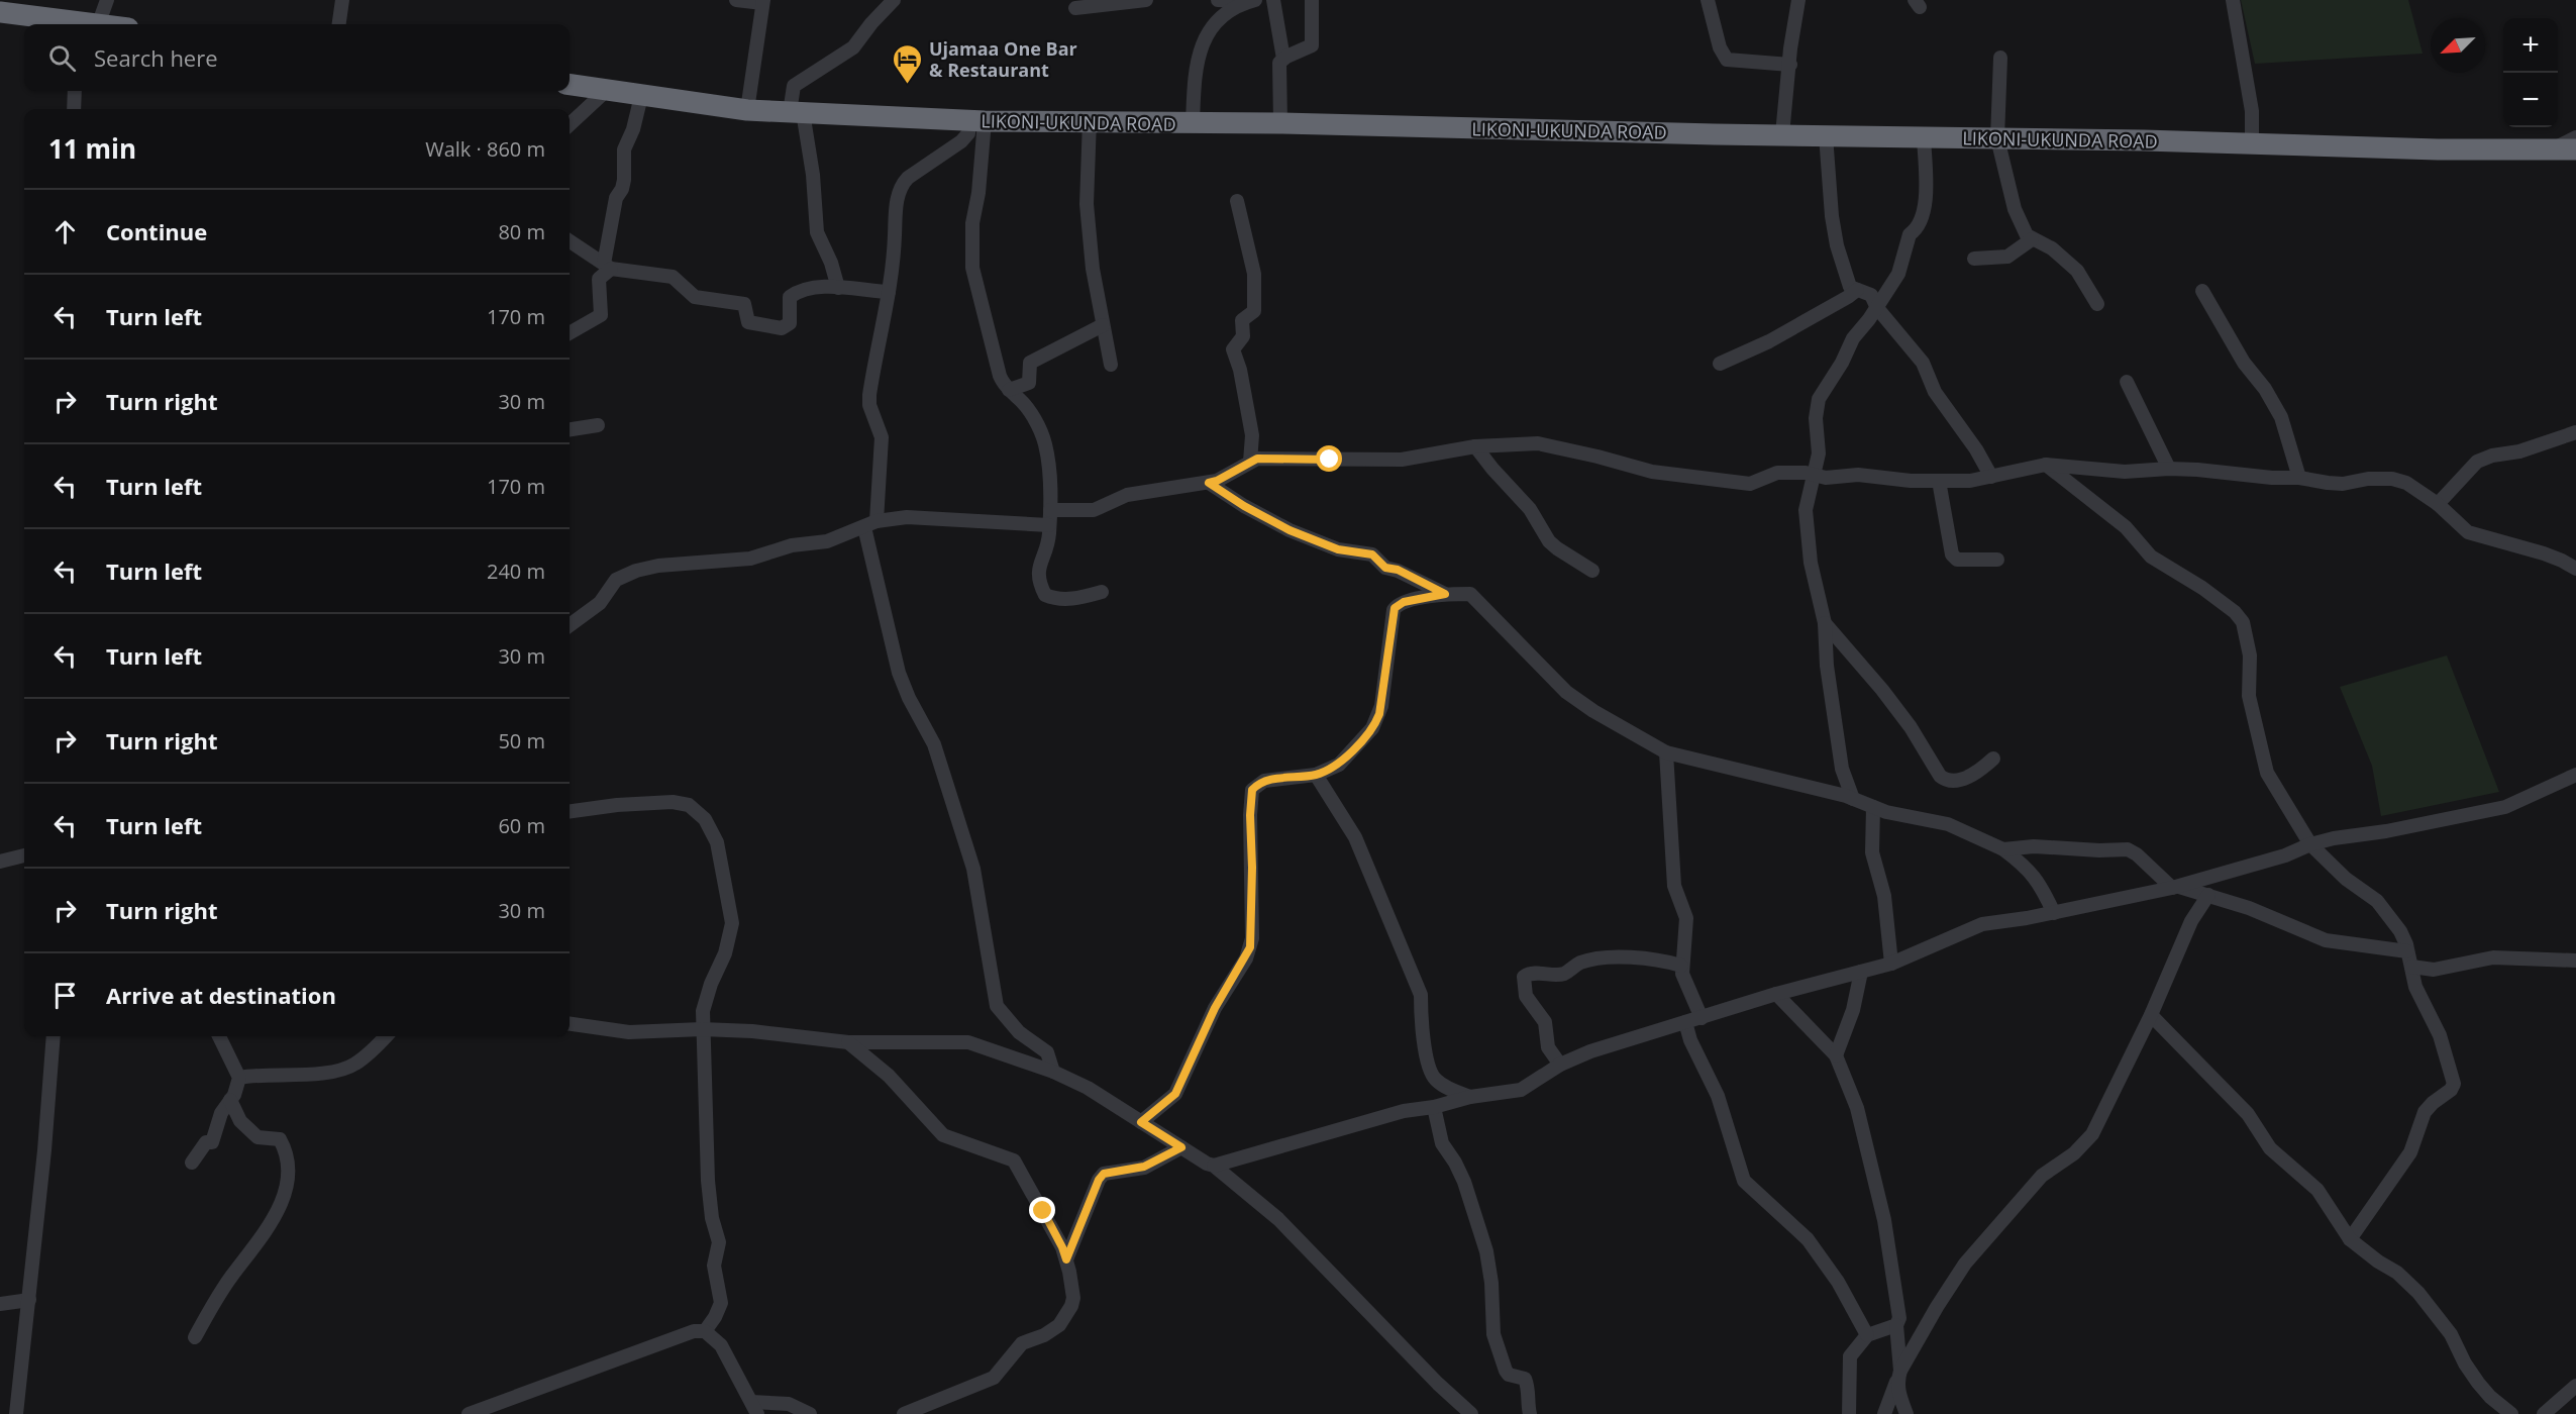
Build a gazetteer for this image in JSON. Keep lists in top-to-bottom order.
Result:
{
  "streets": {
    "highway": ["LIKONI-UKUNDA ROAD"]
  },
  "places": {
    "hotel": ["Ujamaa One Bar & Restaurant"]
  },
  "north": "bottom left",
  "page": {
    "map_buttons": ["+", "−"],
    "search": "Search here",
    "heading": ["11 min", "Walk · 860 m"],
    "list": [
      ["Continue", "80 m"],
      ["Turn left", "170 m"],
      ["Turn right", "30 m"],
      ["Turn left", "170 m"],
      ["Turn left", "240 m"],
      ["Turn left", "30 m"],
      ["Turn right", "50 m"],
      ["Turn left", "60 m"],
      ["Turn right", "30 m"],
      "Arrive at destination"
    ]
  }
}
